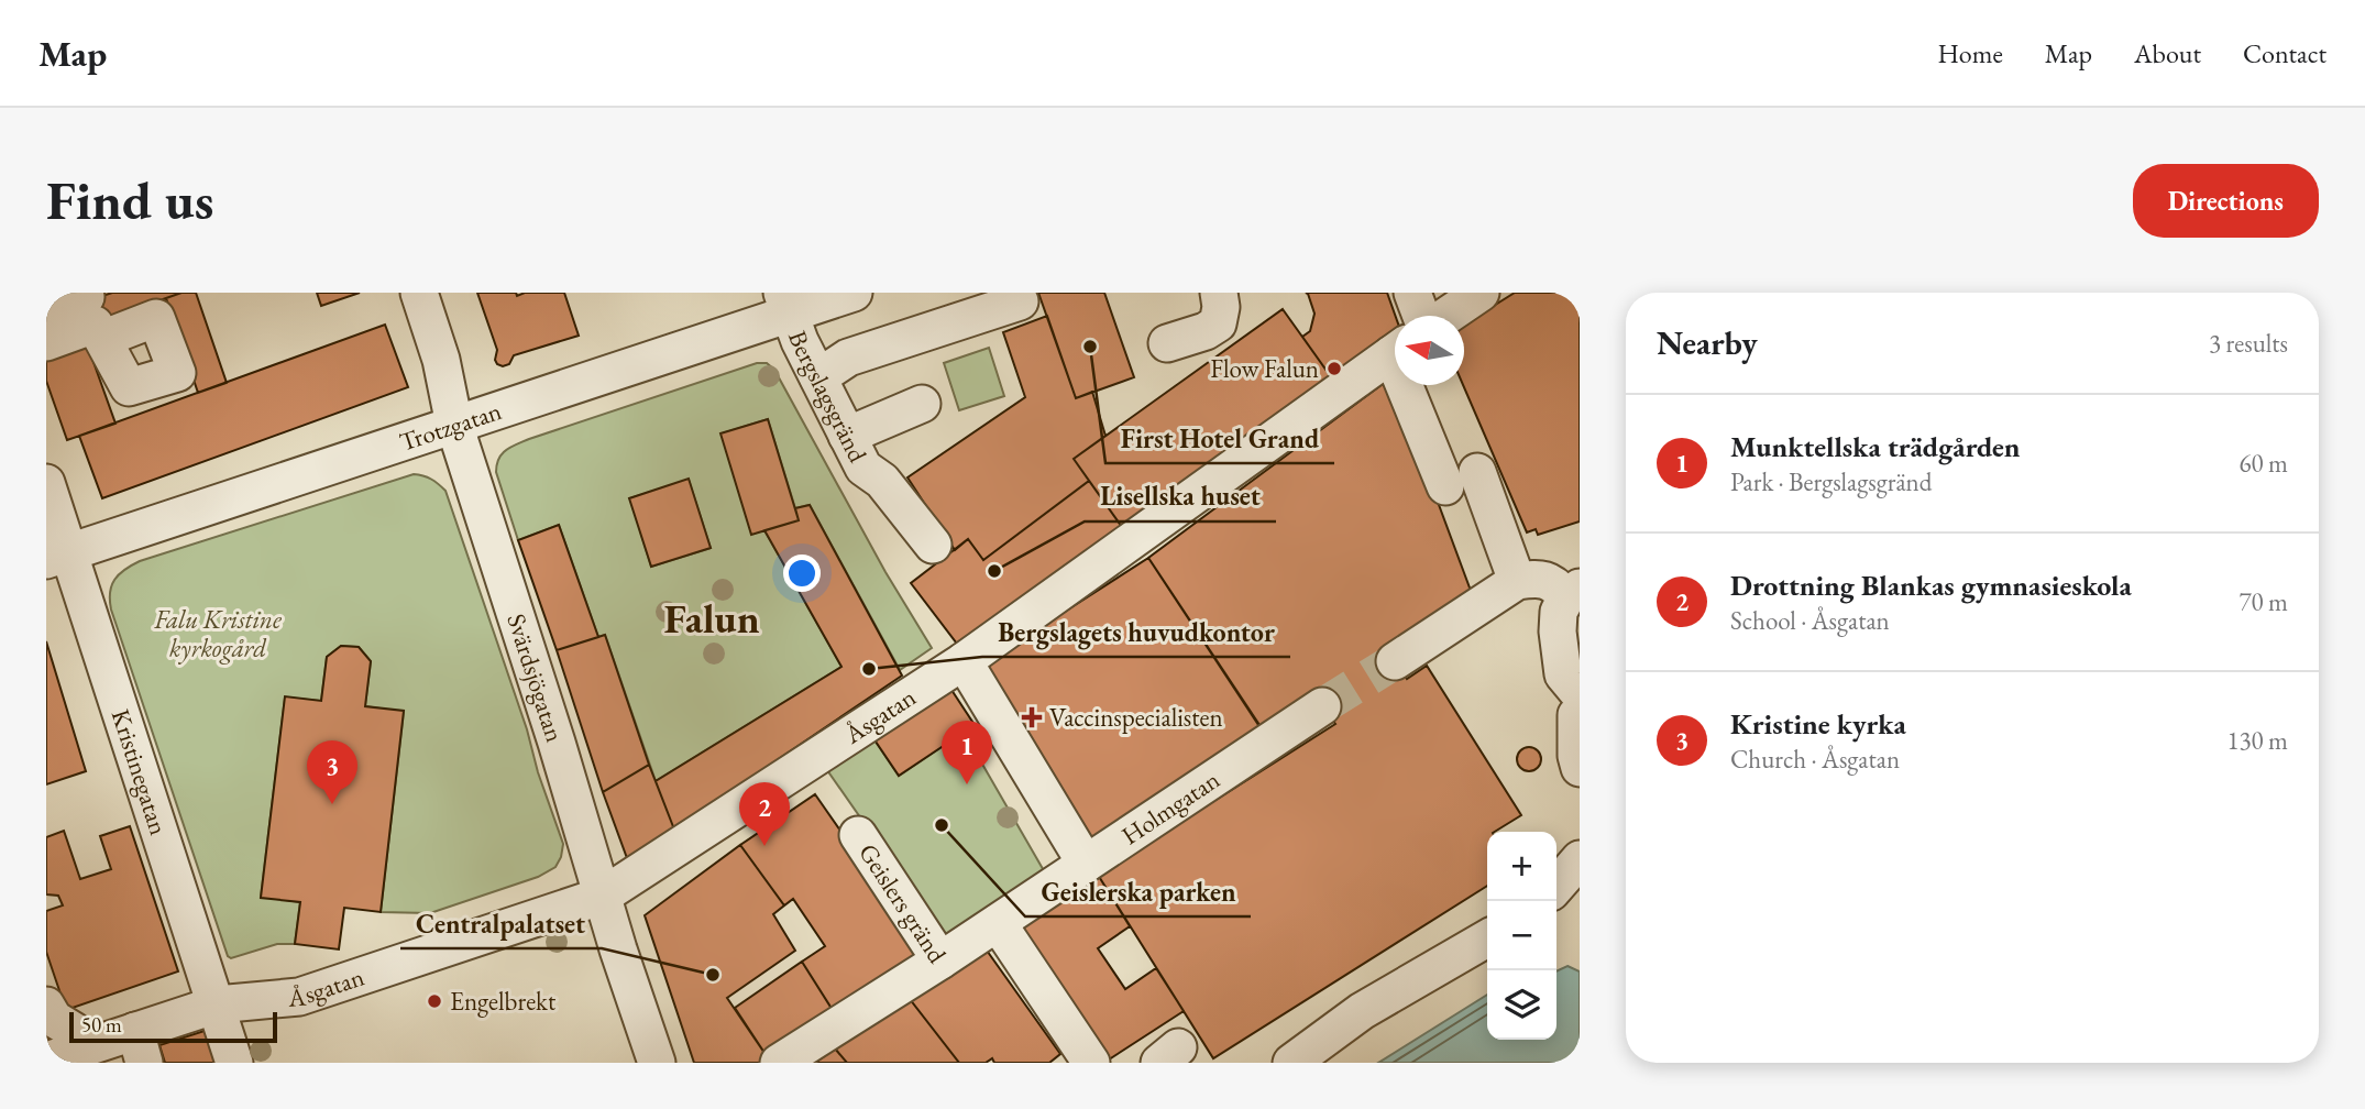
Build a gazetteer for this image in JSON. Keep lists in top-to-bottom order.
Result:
{
  "streets": {
    "street": [
      "Bergslagsgränd",
      "Trotzgatan",
      "Svärdsjögatan",
      "Åsgatan",
      "Kristinegatan",
      "Holmgatan"
    ]
  },
  "crossings": [
    ["Bergslagsgränd", "Trotzgatan"],
    ["Trotzgatan", "Svärdsjögatan"],
    ["Trotzgatan", "Kristinegatan"],
    ["Svärdsjögatan", "Åsgatan"],
    ["Åsgatan", "Kristinegatan"]
  ],
  "districts": ["Falun"],
  "parks": ["Falu Kristine kyrkogård"],
  "places": {
    "other": [
      "First Hotel Grand",
      "Flow Falun",
      "Lisellska huset",
      "Bergslagets huvudkontor",
      "Geislerska parken",
      "Centralpalatset",
      "Engelbrekt"
    ],
    "health": ["Vaccinspecialisten"]
  },
  "scale_bar": "50 m",
  "north": "left",
  "page": {
    "header": "Map",
    "nav": [
      "Home",
      "Map",
      "About",
      "Contact"
    ],
    "buttons": "Directions",
    "title": "Find us",
    "heading": ["Nearby", "3 results"],
    "list": [
      {
        "mark": "1",
        "name": "Munktellska trädgården",
        "note": "Park · Bergslagsgränd",
        "value": "60 m"
      },
      {
        "mark": "2",
        "name": "Drottning Blankas gymnasieskola",
        "note": "School · Åsgatan",
        "value": "70 m"
      },
      {
        "mark": "3",
        "name": "Kristine kyrka",
        "note": "Church · Åsgatan",
        "value": "130 m"
      }
    ],
    "pins": ["1", "3", "2"],
    "map_buttons": ["+", "−"],
    "scale": "50 m"
  }
}
